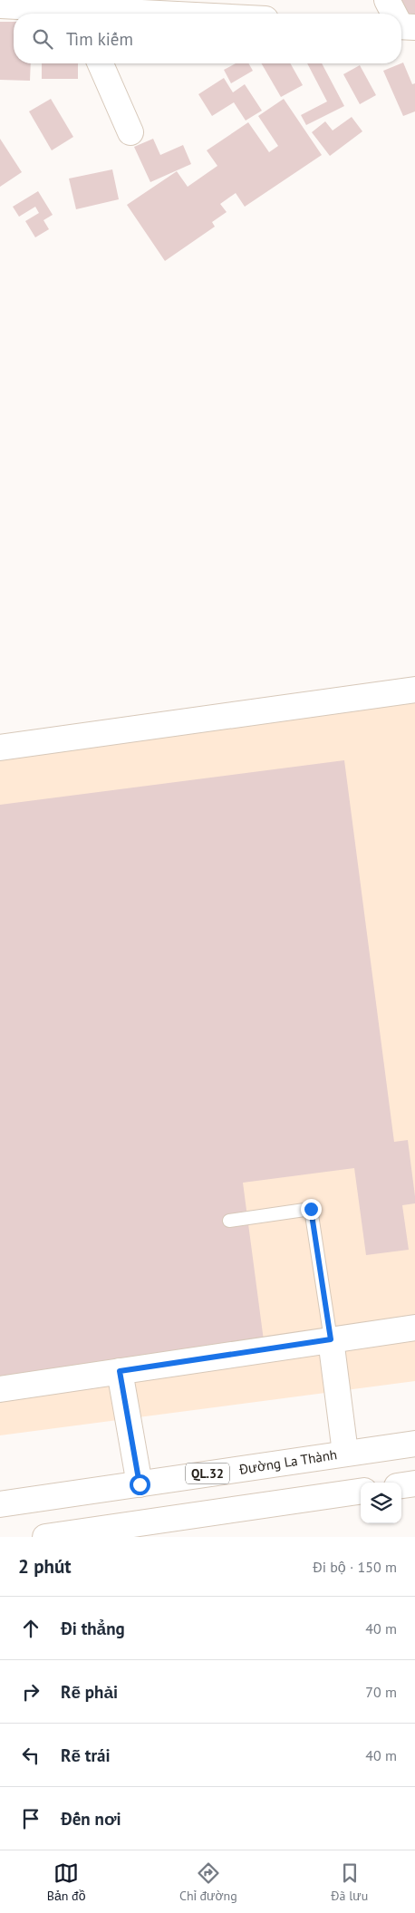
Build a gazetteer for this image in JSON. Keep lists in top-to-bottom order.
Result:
{
  "streets": {
    "main road": ["Đường La Thành", "QL.32"]
  },
  "page": {
    "search": "Tìm kiếm",
    "heading": ["2 phút", "Đi bộ · 150 m"],
    "list": [
      ["Đi thẳng", "40 m"],
      ["Rẽ phải", "70 m"],
      ["Rẽ trái", "40 m"],
      "Đến nơi"
    ],
    "nav": ["Bản đồ", "Chỉ đường", "Đã lưu"]
  }
}
